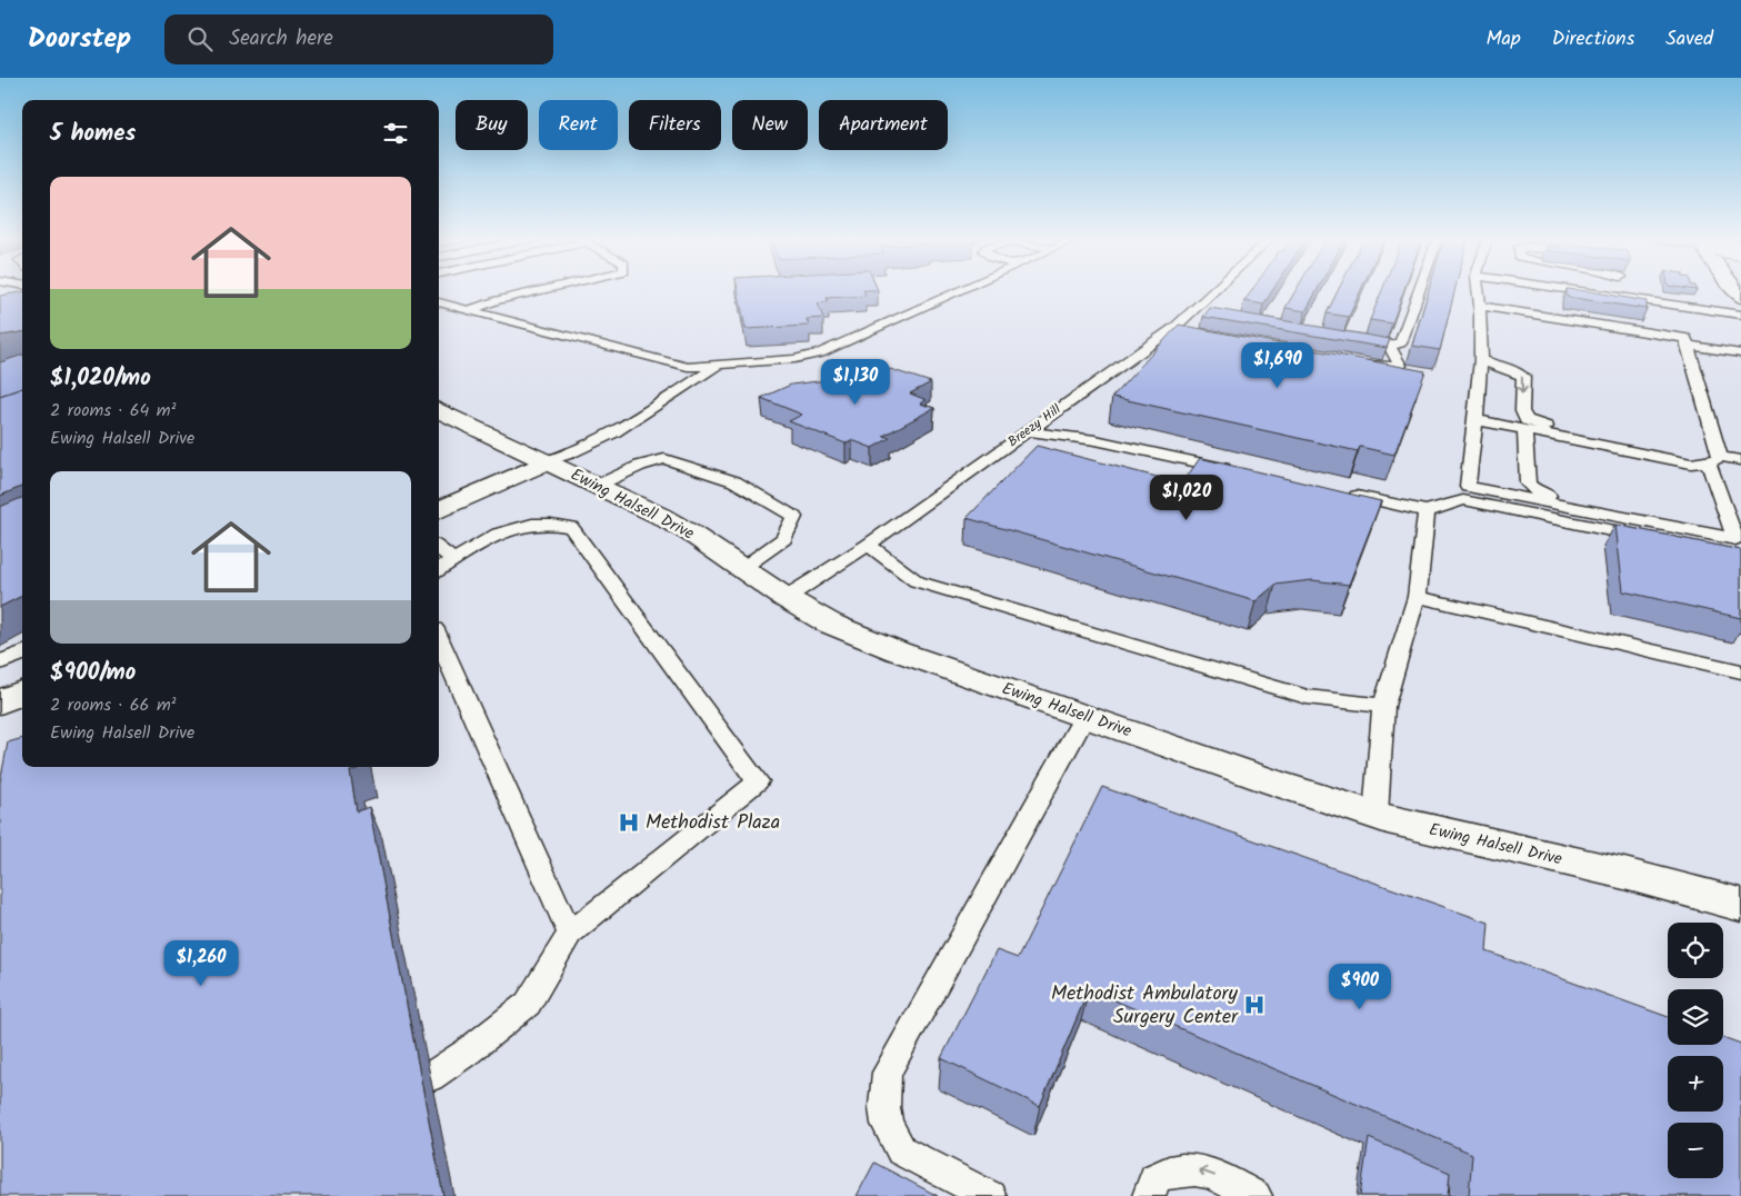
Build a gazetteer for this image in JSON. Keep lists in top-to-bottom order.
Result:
{
  "streets": {
    "street": ["Ewing Halsell Drive"],
    "lane": ["Breezy Hill"]
  },
  "crossings": [
    ["Breezy Hill", "Ewing Halsell Drive"]
  ],
  "places": {
    "hospital": ["Methodist Plaza", "Methodist Ambulatory Surgery Center"]
  },
  "page": {
    "header": "Doorstep",
    "search": "Search here",
    "nav": ["Map", "Directions", "Saved"],
    "chip": [
      "Buy",
      "Rent",
      "Filters",
      "New",
      "Apartment"
    ],
    "heading": "5 homes",
    "list": [
      {
        "name": "$1,020/mo",
        "note": "2 rooms · 64 m² · Ewing Halsell Drive"
      },
      {
        "name": "$900/mo",
        "note": "2 rooms · 66 m² · Ewing Halsell Drive"
      }
    ],
    "price": [
      "$1,690",
      "$1,130",
      "$1,020",
      "$1,260",
      "$900"
    ],
    "map_buttons": ["+", "−"]
  }
}
